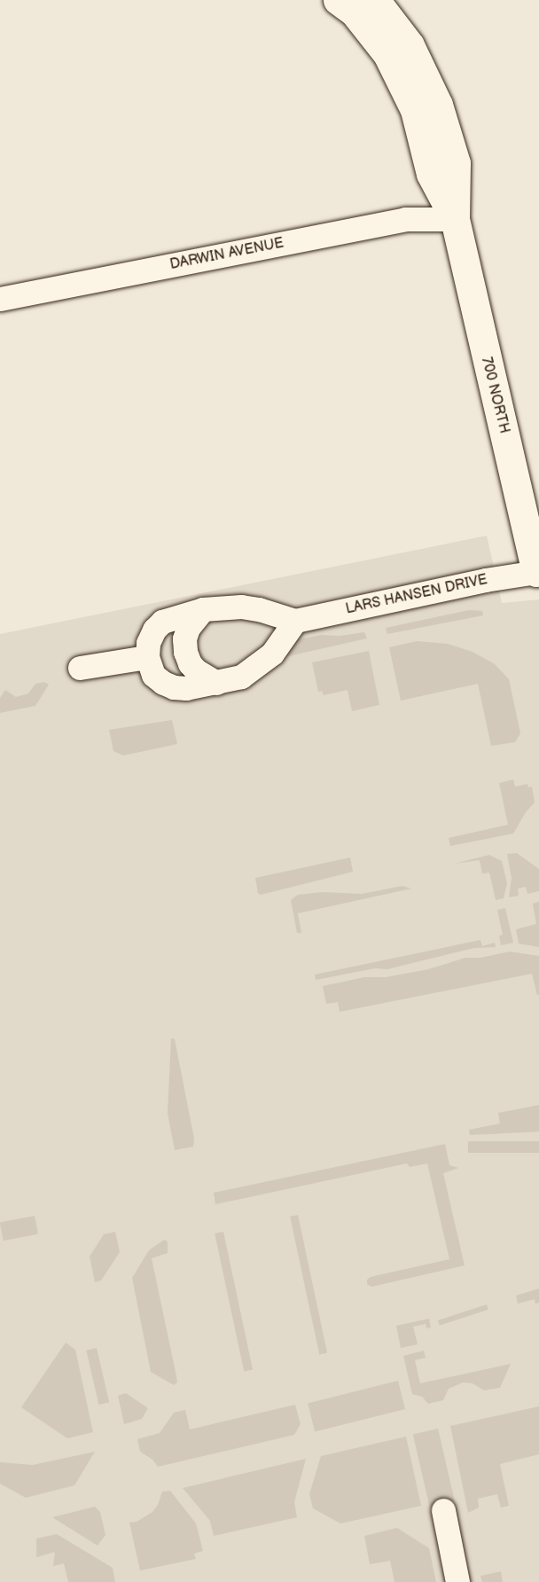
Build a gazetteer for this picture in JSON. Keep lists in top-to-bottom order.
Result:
{
  "streets": {
    "main road": ["700 NORTH"],
    "street": ["DARWIN AVENUE", "LARS HANSEN DRIVE"]
  },
  "crossings": [
    ["DARWIN AVENUE", "700 NORTH"],
    ["700 NORTH", "LARS HANSEN DRIVE"]
  ]
}
